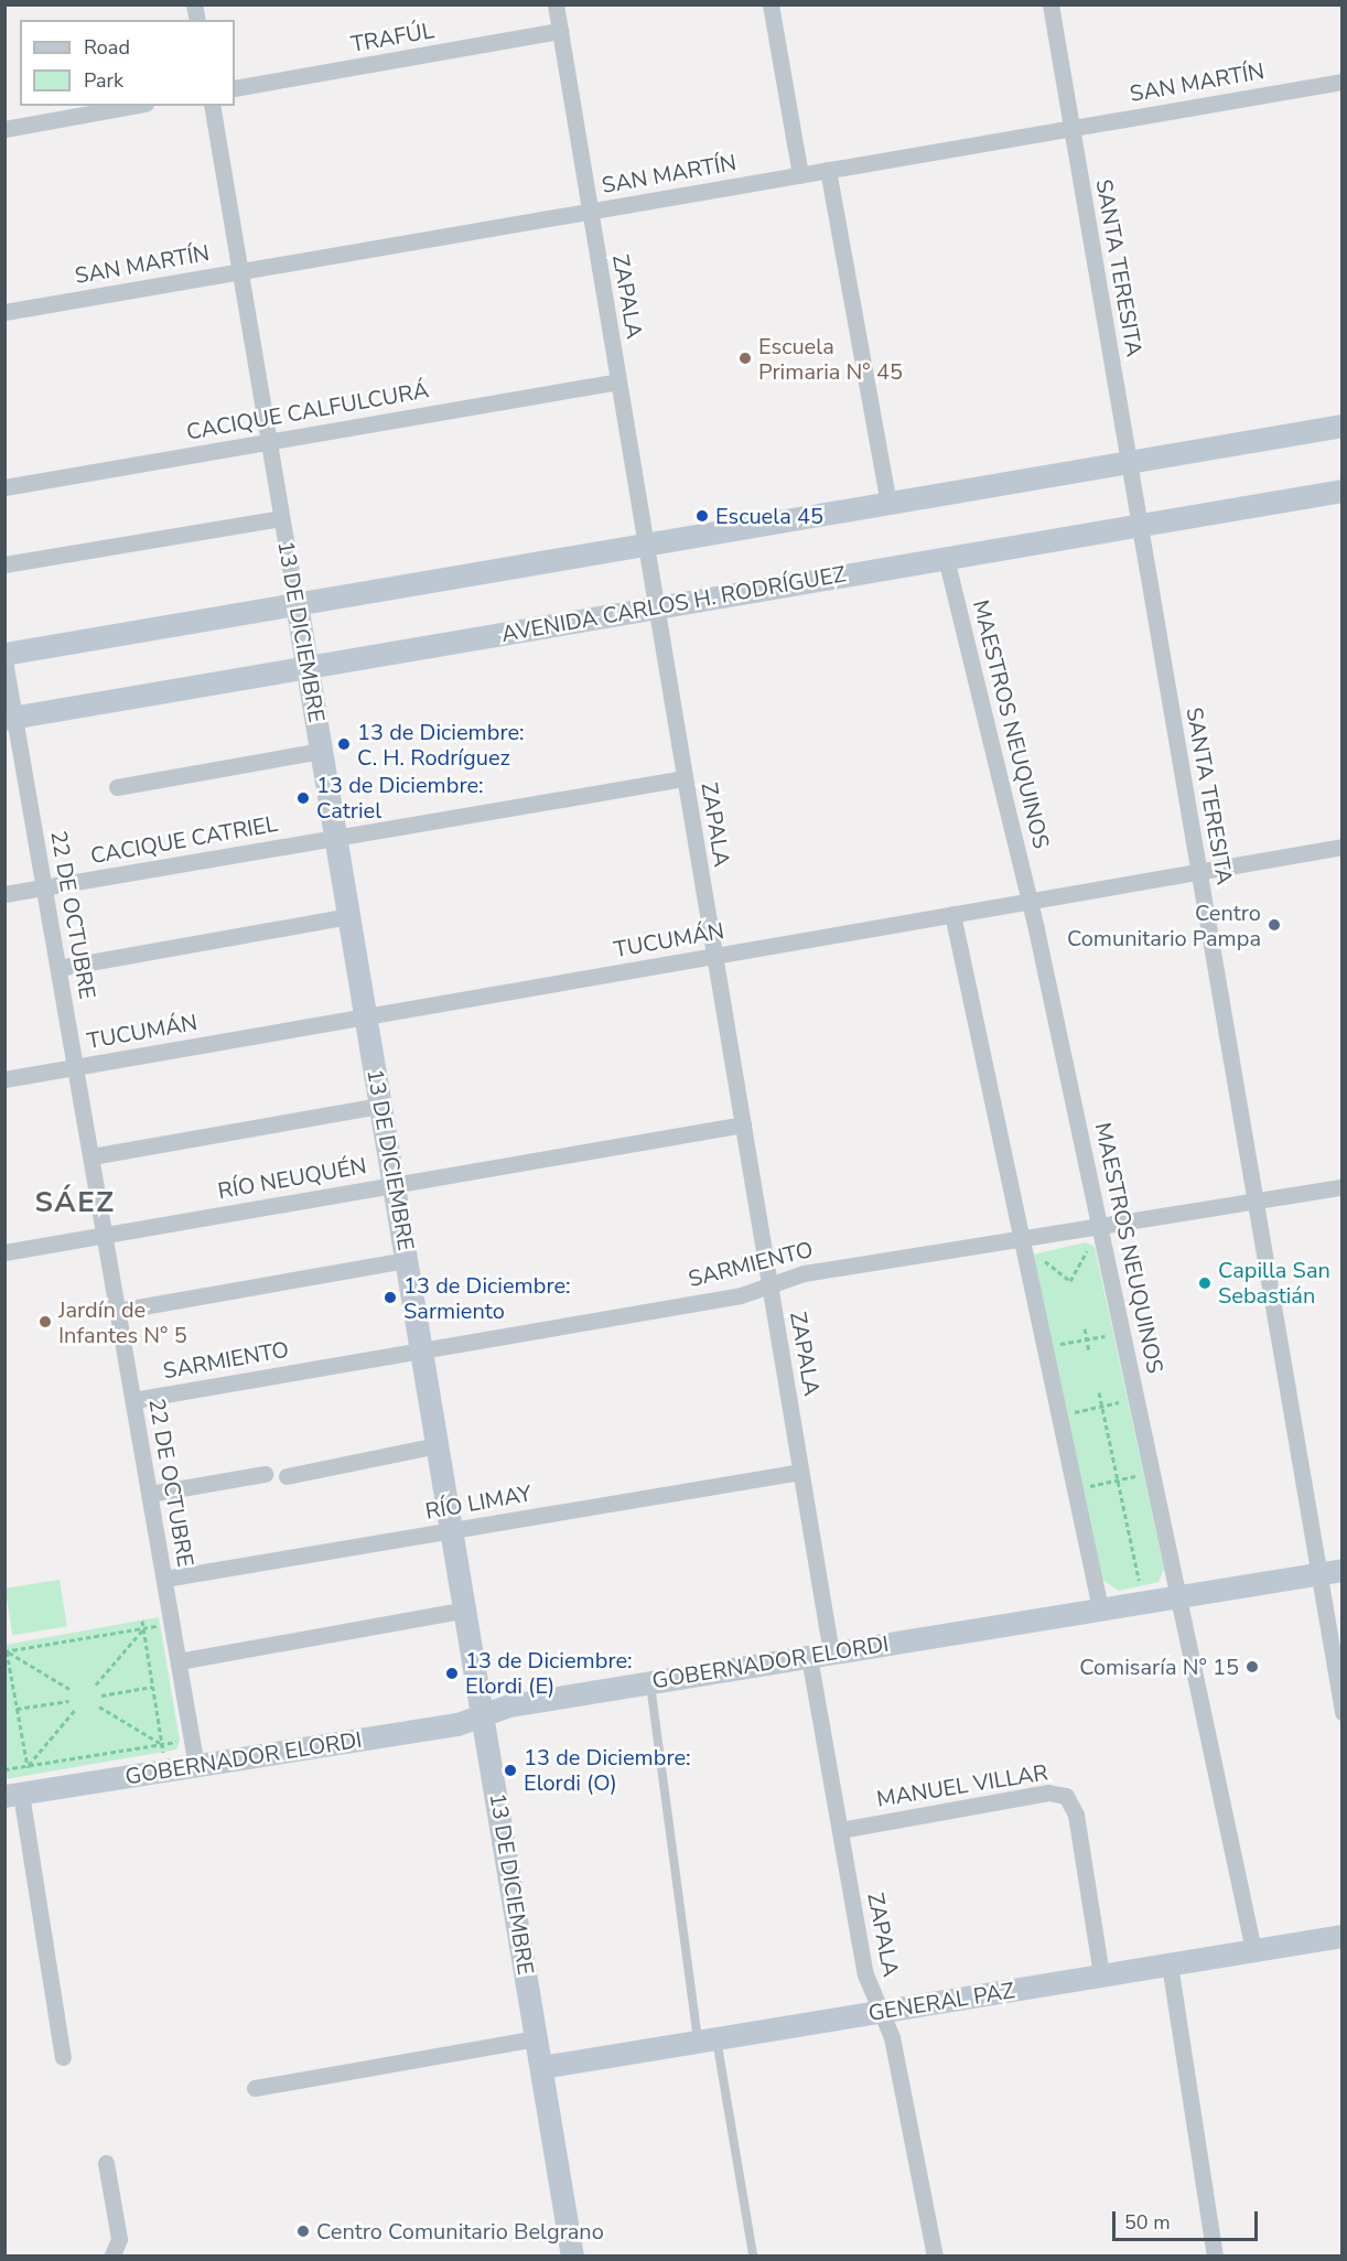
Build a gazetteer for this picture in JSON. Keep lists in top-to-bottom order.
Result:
{
  "streets": {
    "street": [
      "TRAFÚL",
      "SAN MARTÍN",
      "SANTA TERESITA",
      "ZAPALA",
      "CACIQUE CALFULCURÁ",
      "AVENIDA CARLOS H. RODRÍGUEZ",
      "13 DE DICIEMBRE",
      "MAESTROS NEUQUINOS",
      "CACIQUE CATRIEL",
      "22 DE OCTUBRE",
      "TUCUMÁN",
      "RÍO NEUQUÉN",
      "SARMIENTO",
      "RÍO LIMAY",
      "GOBERNADOR ELORDI",
      "MANUEL VILLAR",
      "GENERAL PAZ"
    ]
  },
  "crossings": [
    ["TRAFÚL", "ZAPALA"],
    ["SAN MARTÍN", "SANTA TERESITA"],
    ["SAN MARTÍN", "ZAPALA"],
    ["SAN MARTÍN", "13 DE DICIEMBRE"],
    ["SANTA TERESITA", "AVENIDA CARLOS H. RODRÍGUEZ"],
    ["SANTA TERESITA", "TUCUMÁN"],
    ["SANTA TERESITA", "SARMIENTO"],
    ["SANTA TERESITA", "GOBERNADOR ELORDI"],
    ["ZAPALA", "CACIQUE CALFULCURÁ"],
    ["ZAPALA", "AVENIDA CARLOS H. RODRÍGUEZ"],
    ["ZAPALA", "CACIQUE CATRIEL"],
    ["ZAPALA", "TUCUMÁN"],
    ["ZAPALA", "RÍO NEUQUÉN"],
    ["ZAPALA", "SARMIENTO"],
    ["ZAPALA", "RÍO LIMAY"],
    ["ZAPALA", "GOBERNADOR ELORDI"],
    ["ZAPALA", "MANUEL VILLAR"],
    ["ZAPALA", "GENERAL PAZ"],
    ["CACIQUE CALFULCURÁ", "13 DE DICIEMBRE"],
    ["AVENIDA CARLOS H. RODRÍGUEZ", "13 DE DICIEMBRE"],
    ["AVENIDA CARLOS H. RODRÍGUEZ", "MAESTROS NEUQUINOS"],
    ["AVENIDA CARLOS H. RODRÍGUEZ", "22 DE OCTUBRE"],
    ["13 DE DICIEMBRE", "CACIQUE CATRIEL"],
    ["13 DE DICIEMBRE", "TUCUMÁN"],
    ["13 DE DICIEMBRE", "RÍO NEUQUÉN"],
    ["13 DE DICIEMBRE", "SARMIENTO"],
    ["13 DE DICIEMBRE", "RÍO LIMAY"],
    ["13 DE DICIEMBRE", "GOBERNADOR ELORDI"],
    ["13 DE DICIEMBRE", "GENERAL PAZ"],
    ["MAESTROS NEUQUINOS", "TUCUMÁN"],
    ["MAESTROS NEUQUINOS", "SARMIENTO"],
    ["MAESTROS NEUQUINOS", "GOBERNADOR ELORDI"],
    ["MAESTROS NEUQUINOS", "GENERAL PAZ"],
    ["CACIQUE CATRIEL", "22 DE OCTUBRE"],
    ["22 DE OCTUBRE", "TUCUMÁN"],
    ["22 DE OCTUBRE", "RÍO NEUQUÉN"],
    ["22 DE OCTUBRE", "SARMIENTO"],
    ["22 DE OCTUBRE", "RÍO LIMAY"],
    ["22 DE OCTUBRE", "GOBERNADOR ELORDI"],
    ["MANUEL VILLAR", "GENERAL PAZ"]
  ],
  "districts": ["SÁEZ"],
  "places": [
    "Escuela Primaria N° 45",
    "Escuela 45",
    "13 de Diciembre: C. H. Rodríguez",
    "13 de Diciembre: Catriel",
    "Centro Comunitario Pampa",
    "Capilla San Sebastián",
    "13 de Diciembre: Sarmiento",
    "Jardín de Infantes N° 5",
    "Comisaría N° 15",
    "13 de Diciembre: Elordi (E)",
    "13 de Diciembre: Elordi (O)",
    "Centro Comunitario Belgrano"
  ],
  "legend": ["Road", "Park"],
  "scale_bar": "50 m"
}
